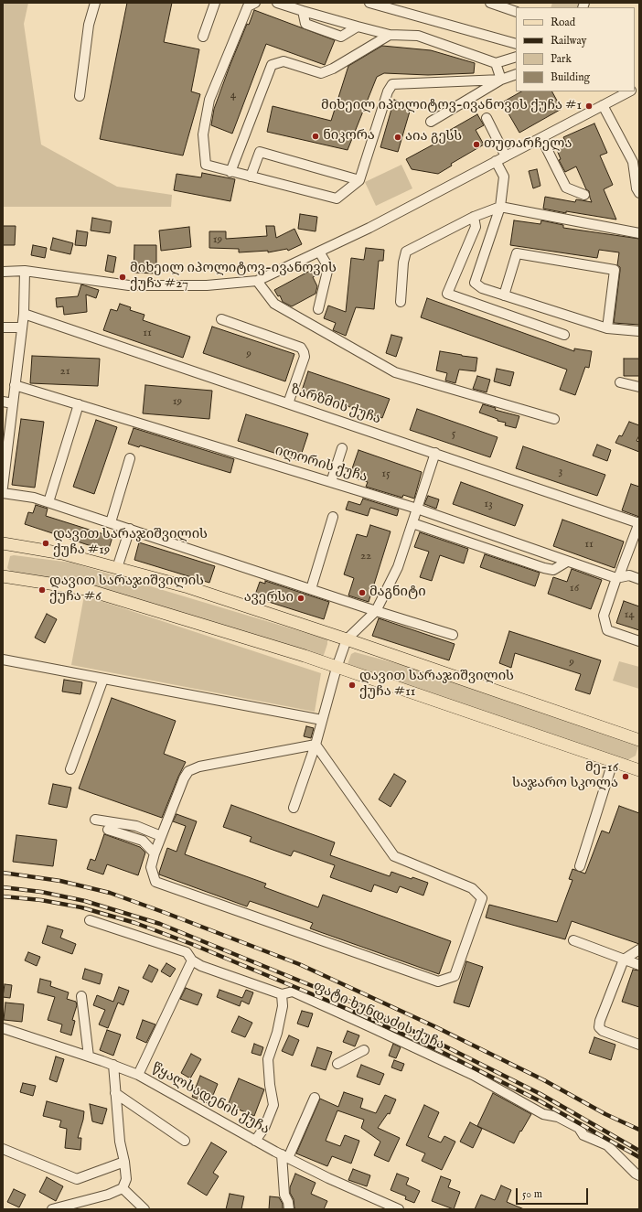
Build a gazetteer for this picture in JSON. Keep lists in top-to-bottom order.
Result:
{
  "streets": {
    "street": [
      "ზარზმის ქუჩა",
      "ილორის ქუჩა",
      "ფატი ხუნდაძის ქუჩა",
      "წყალსადენის ქუჩა"
    ]
  },
  "places": [
    "მიხეილ იპოლიტოვ-ივანოვის ქუჩა #1",
    "ნიკორა",
    "აია გესს",
    "თუთარჩელა",
    "მიხეილ იპოლიტოვ-ივანოვის ქუჩა #27",
    "დავით სარაჯიშვილის ქუჩა #19",
    "დავით სარაჯიშვილის ქუჩა #6",
    "მაგნიტი",
    "ავერსი",
    "დავით სარაჯიშვილის ქუჩა #11",
    "მე-16 საჯარო სკოლა"
  ],
  "house_numbers": [
    "4",
    "19",
    "11",
    "9",
    "21",
    "19",
    "5",
    "3",
    "15",
    "13",
    "11",
    "22",
    "16",
    "14",
    "9"
  ],
  "legend": [
    "Road",
    "Railway",
    "Park",
    "Building"
  ],
  "scale_bar": "50 m"
}
